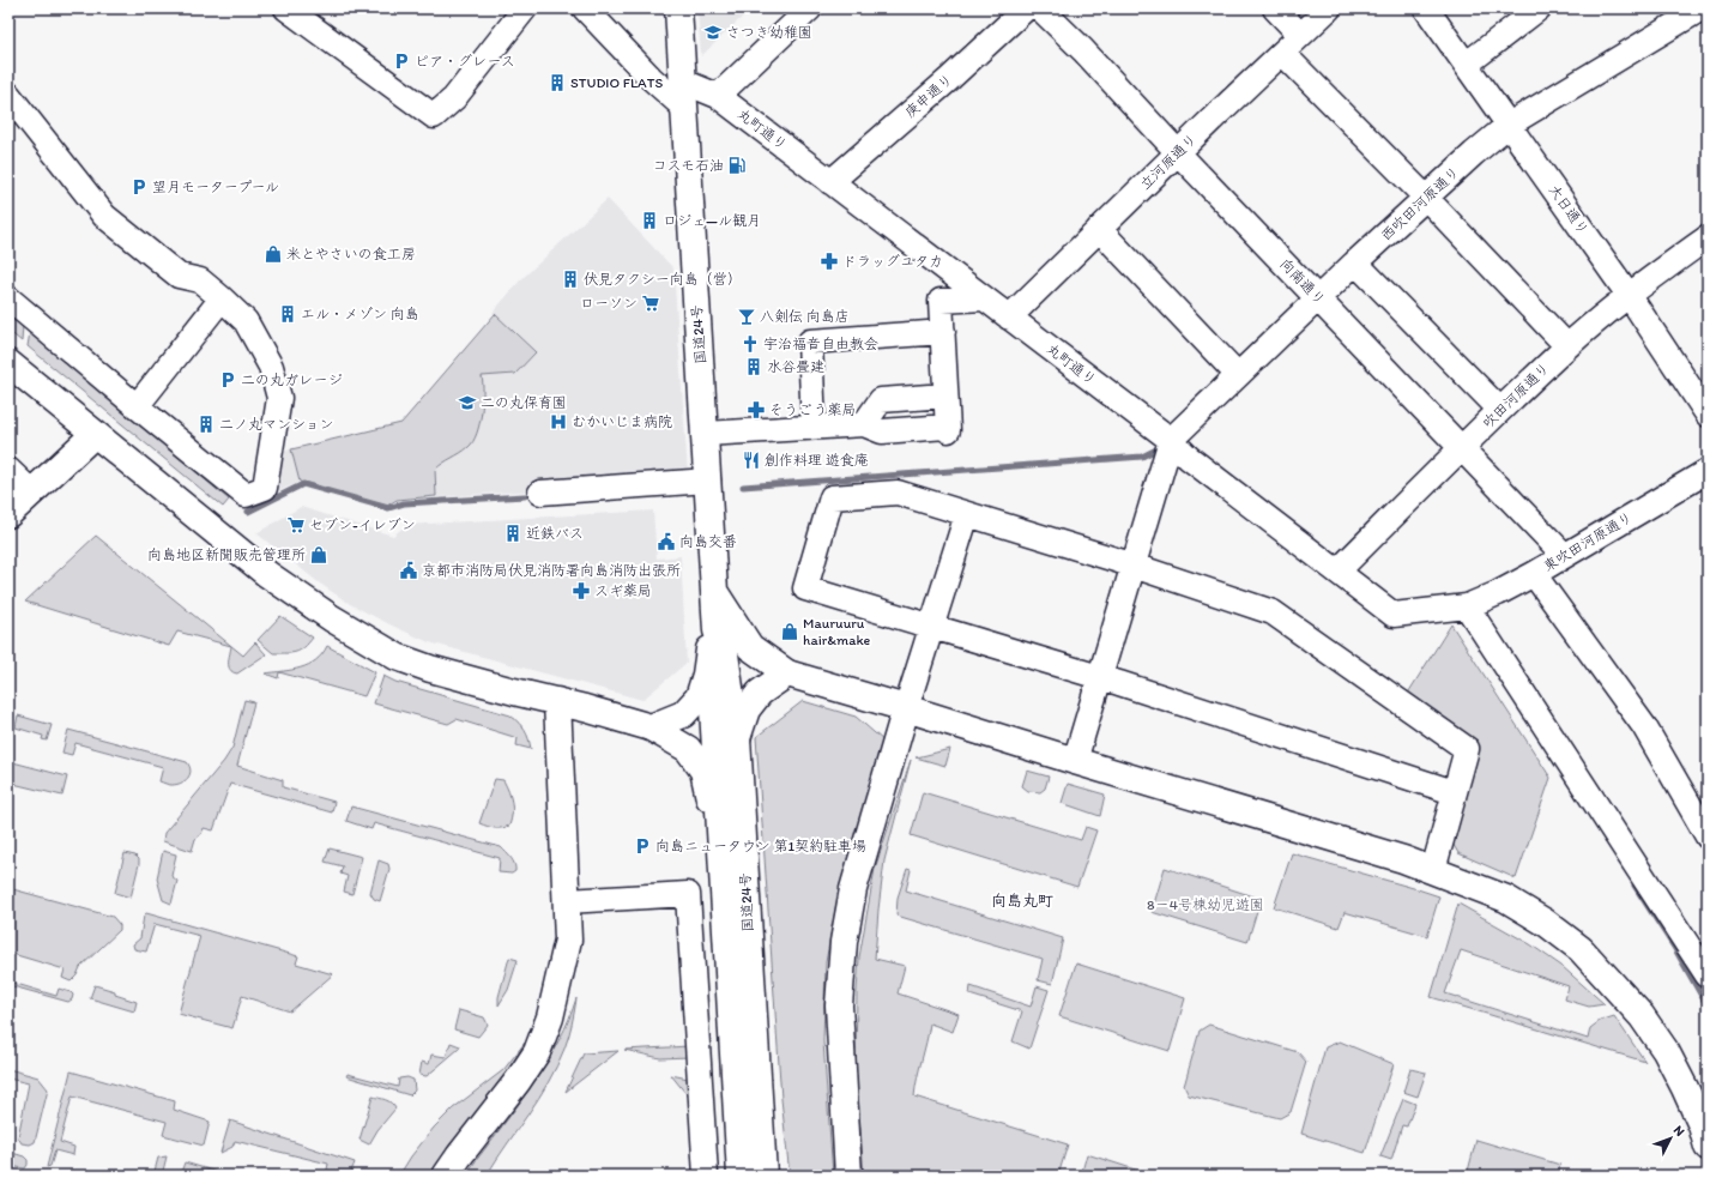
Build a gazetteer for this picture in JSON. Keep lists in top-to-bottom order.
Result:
{
  "streets": {
    "main road": ["国道24号"],
    "street": [
      "庚申通り",
      "丸町通り",
      "立河原通り",
      "西吹田河原通り",
      "大日通り",
      "向南通り",
      "吹田河原通り",
      "東吹田河原通り"
    ]
  },
  "crossings": [
    ["庚申通り", "丸町通り"],
    ["丸町通り", "立河原通り"],
    ["丸町通り", "西吹田河原通り"],
    ["丸町通り", "国道24号"],
    ["丸町通り", "吹田河原通り"],
    ["丸町通り", "東吹田河原通り"],
    ["立河原通り", "向南通り"],
    ["西吹田河原通り", "大日通り"],
    ["西吹田河原通り", "向南通り"],
    ["大日通り", "吹田河原通り"],
    ["向南通り", "吹田河原通り"],
    ["向南通り", "東吹田河原通り"]
  ],
  "districts": ["向島丸町"],
  "parks": ["8－4号棟幼児遊園"],
  "places": {
    "school or university": ["さつき幼稚園", "二の丸保育園"],
    "parking": [
      "ピア・グレース",
      "望月モータープール",
      "二の丸ガレージ",
      "向島ニュータウン 第1契約駐車場"
    ],
    "building": [
      "STUDIO FLATS",
      "ロジェ―ル観月",
      "伏見タクシー向島（営）",
      "エル・メゾン 向島",
      "水谷畳建",
      "二ノ丸マンション",
      "近鉄バス"
    ],
    "fuel station": ["コスモ石油"],
    "shop": ["米とやさいの食工房", "向島地区新聞販売管理所", "Mauruuru hair&make"],
    "pharmacy": ["ドラッグユタカ", "そうごう薬局", "スギ薬局"],
    "supermarket": ["ローソン", "セブン-イレブン"],
    "bar": ["八剣伝 向島店"],
    "church": ["宇治福音自由教会"],
    "hospital": ["むかいじま病院"],
    "restaurant": ["創作料理 遊食庵"],
    "public building": ["向島交番", "京都市消防局伏見消防署向島消防出張所"]
  },
  "north": "top right"
}
